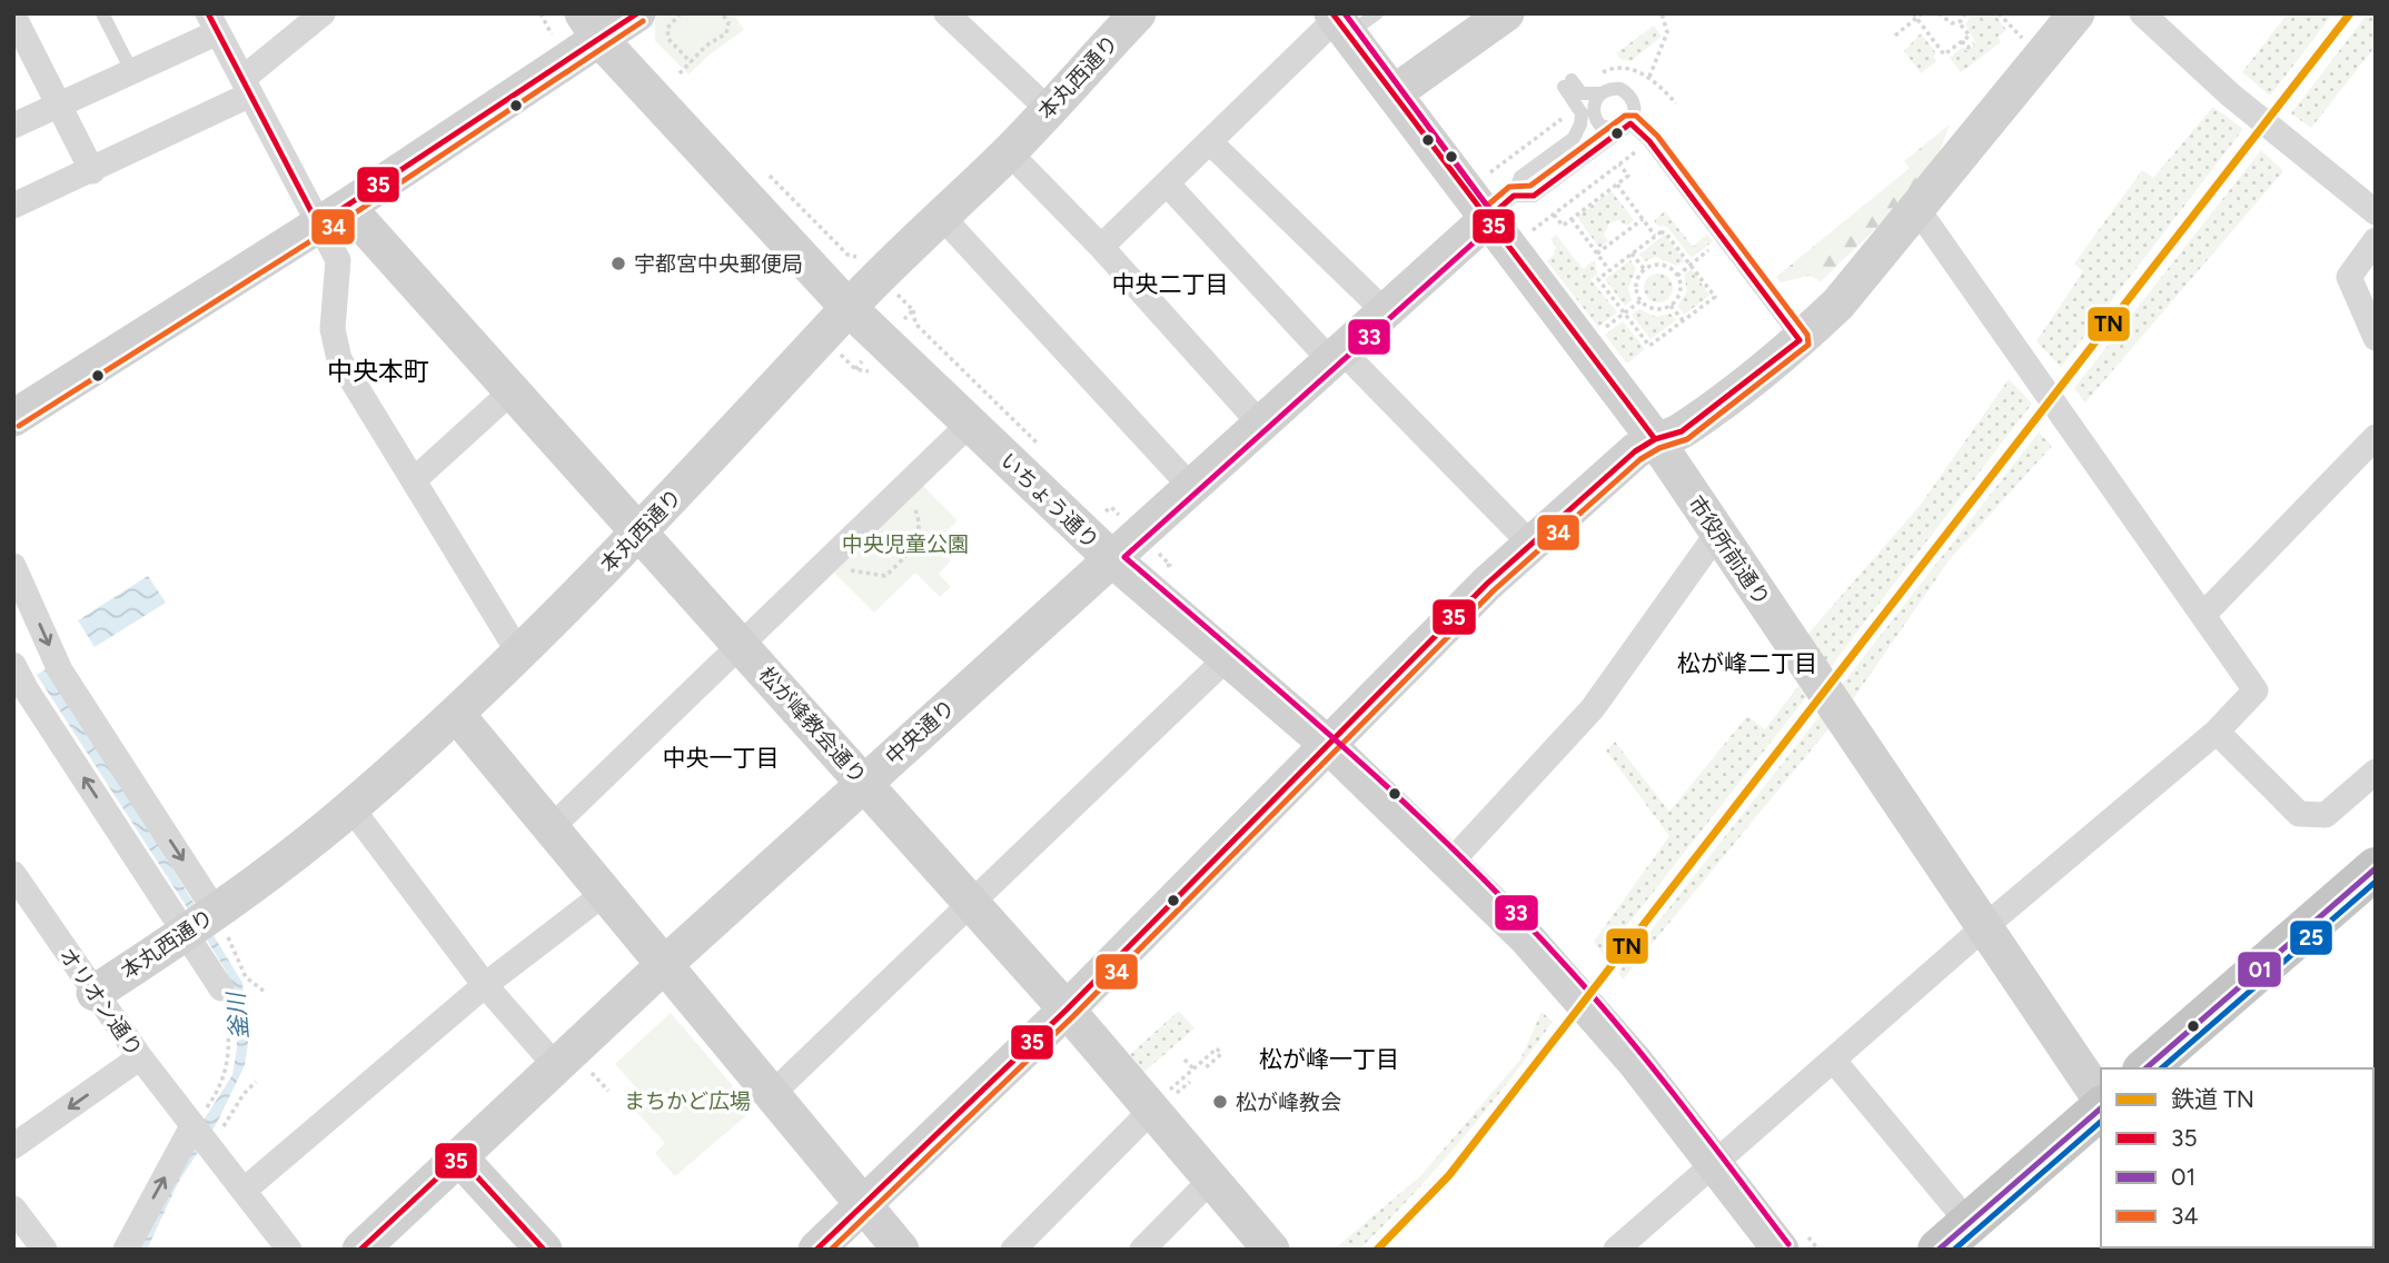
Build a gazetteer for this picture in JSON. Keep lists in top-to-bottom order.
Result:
{
  "streets": {
    "street": [
      "本丸西通り",
      "いちょう通り",
      "市役所前通り",
      "松が峰教会通り",
      "中央通り",
      "オリオン通り"
    ]
  },
  "crossings": [
    ["本丸西通り", "いちょう通り"],
    ["本丸西通り", "松が峰教会通り"],
    ["本丸西通り", "オリオン通り"],
    ["いちょう通り", "中央通り"],
    ["市役所前通り", "中央通り"],
    ["松が峰教会通り", "中央通り"]
  ],
  "districts": [
    "中央二丁目",
    "中央本町",
    "松が峰二丁目",
    "中央一丁目",
    "松が峰一丁目"
  ],
  "water": ["釜川"],
  "parks": ["中央児童公園", "まちかど広場"],
  "places": ["宇都宮中央郵便局", "松が峰教会"],
  "lines": [
    "rail line TN",
    "transit line 35",
    "transit line 34",
    "transit line 33",
    "transit line 01",
    "transit line 25"
  ],
  "legend": [
    "鉄道 TN",
    "35",
    "01",
    "34"
  ]
}
